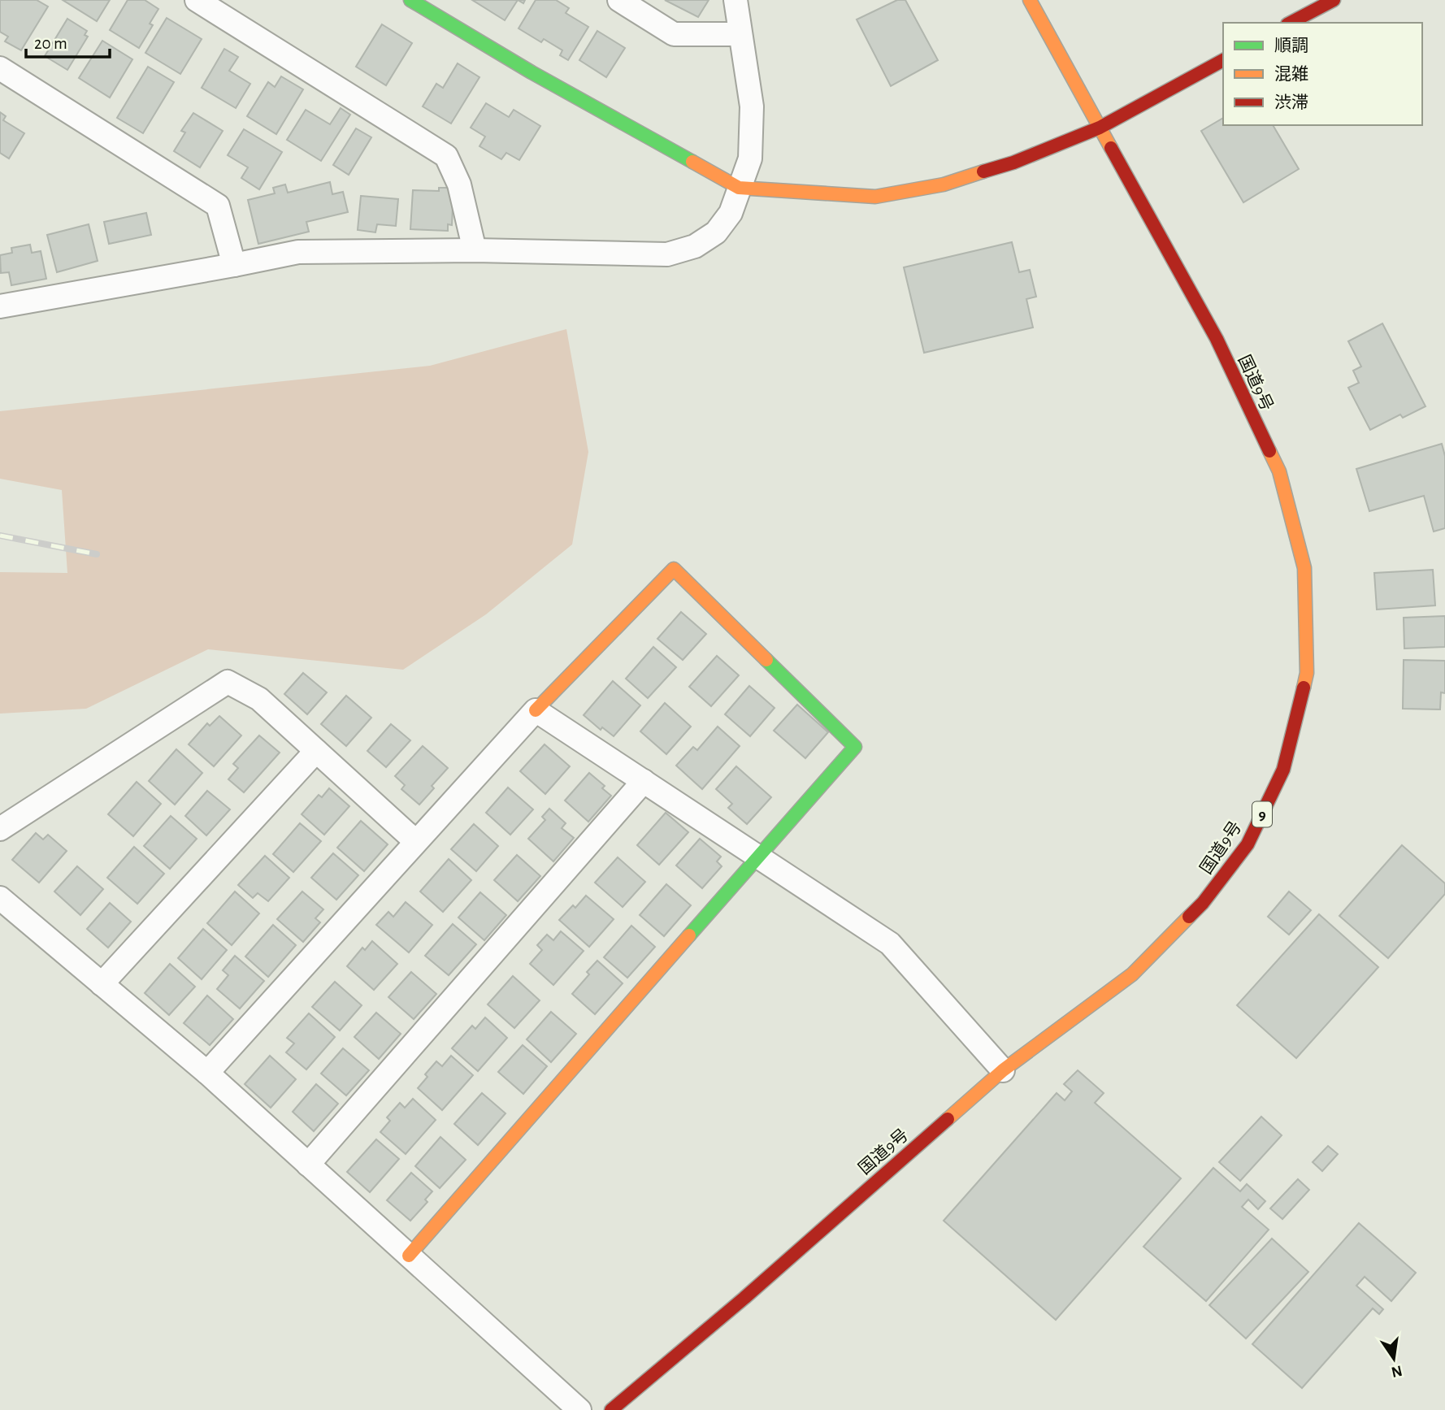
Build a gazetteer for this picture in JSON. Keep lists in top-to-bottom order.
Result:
{
  "streets": {
    "main road": ["国道9号", "9"]
  },
  "legend": ["順調", "混雑", "渋滞"],
  "scale_bar": "20 m",
  "north": "bottom"
}
